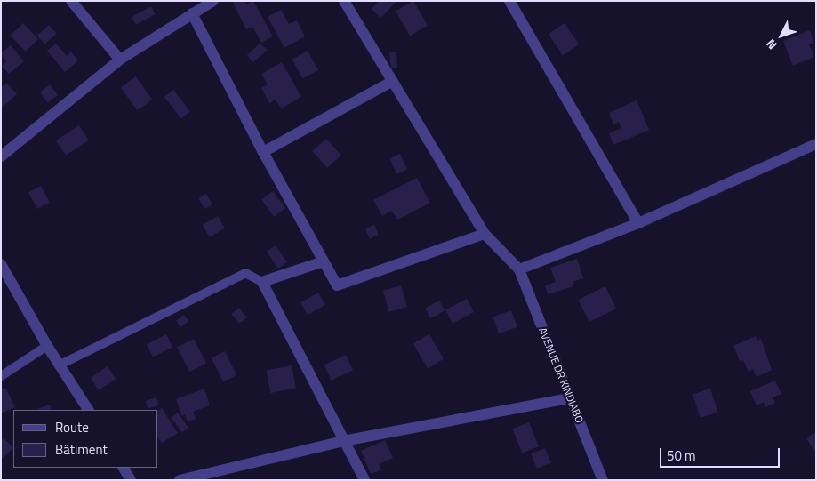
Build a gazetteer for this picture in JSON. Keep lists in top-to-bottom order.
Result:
{
  "streets": {
    "street": ["AVENUE DR KINDIABO"]
  },
  "legend": ["Route", "Bâtiment"],
  "scale_bar": "50 m",
  "north": "bottom left"
}
